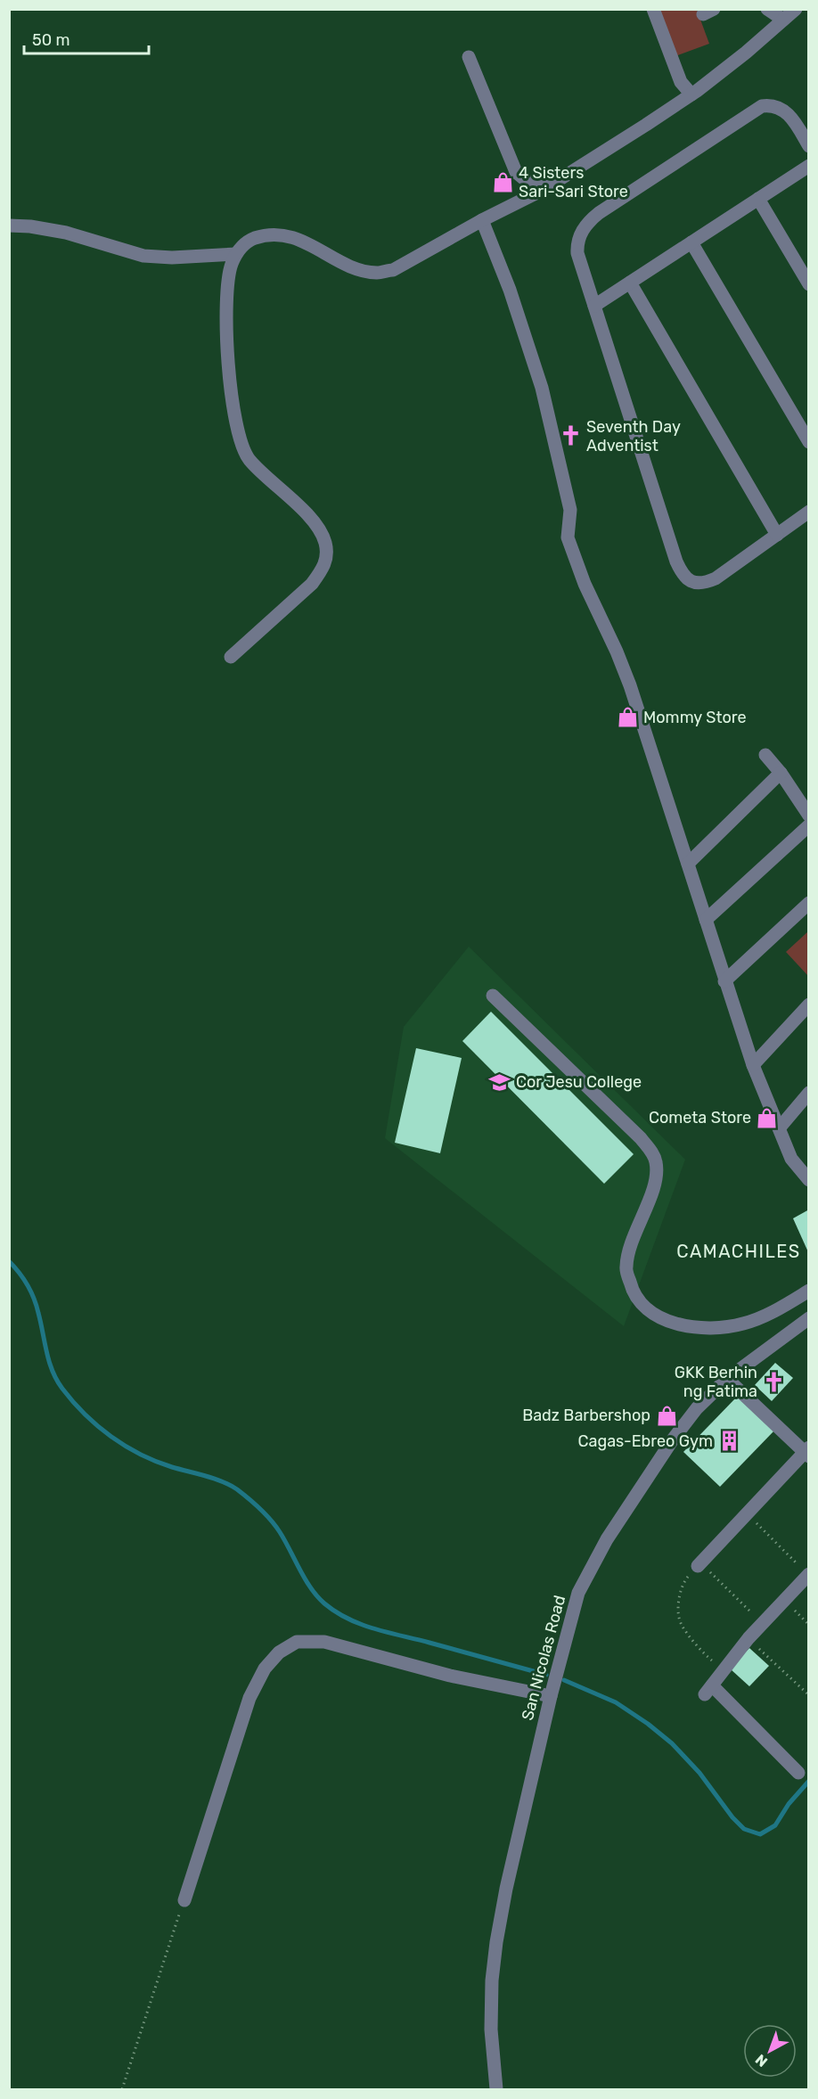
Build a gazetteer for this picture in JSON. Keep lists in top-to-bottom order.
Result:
{
  "streets": {
    "street": ["San Nicolas Road"]
  },
  "districts": ["CAMACHILES"],
  "places": {
    "shop": [
      "4 Sisters Sari-Sari Store",
      "Mommy Store",
      "Cometa Store",
      "Badz Barbershop"
    ],
    "church": ["Seventh Day Adventist", "GKK Berhin ng Fatima"],
    "school or university": ["Cor Jesu College"],
    "building": ["Cagas-Ebreo Gym"]
  },
  "scale_bar": "50 m",
  "north": "bottom left"
}
